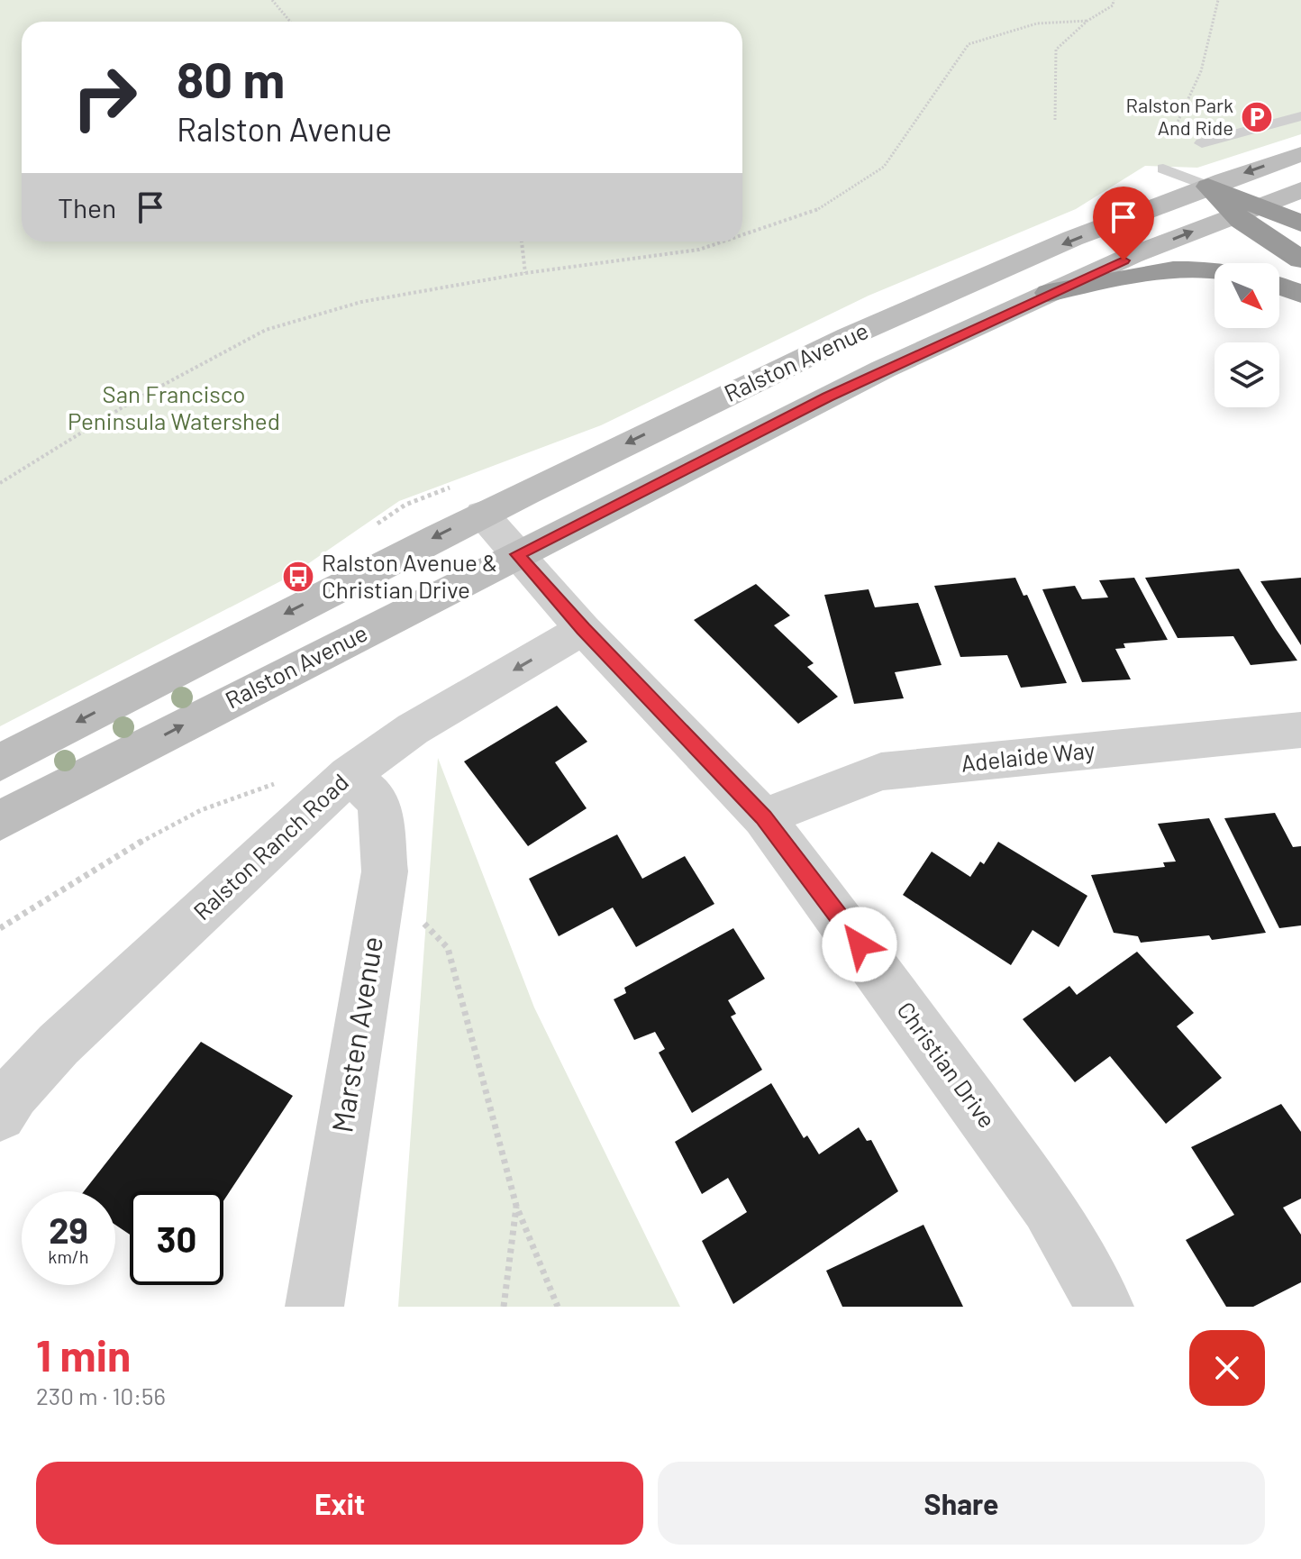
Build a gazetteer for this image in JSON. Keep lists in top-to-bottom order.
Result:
{
  "streets": {
    "main road": ["Ralston Avenue"],
    "street": [
      "Adelaide Way",
      "Ralston Ranch Road",
      "Marsten Avenue",
      "Christian Drive"
    ]
  },
  "crossings": [
    ["Ralston Avenue", "Christian Drive"],
    ["Adelaide Way", "Christian Drive"],
    ["Ralston Ranch Road", "Marsten Avenue"],
    ["Ralston Ranch Road", "Christian Drive"]
  ],
  "one_way": ["Ralston Ranch Road"],
  "parks": ["San Francisco Peninsula Watershed"],
  "places": {
    "parking": ["Ralston Park And Ride"],
    "bus stop": ["Ralston Avenue & Christian Drive"]
  },
  "north": "bottom right",
  "page": {
    "turn": ["80 m", "Ralston Avenue"],
    "then": "Then",
    "speed": "29 km/h",
    "limit": "30",
    "heading": ["1 min", "230 m · 10:56"],
    "buttons": ["Exit", "Share"]
  }
}
